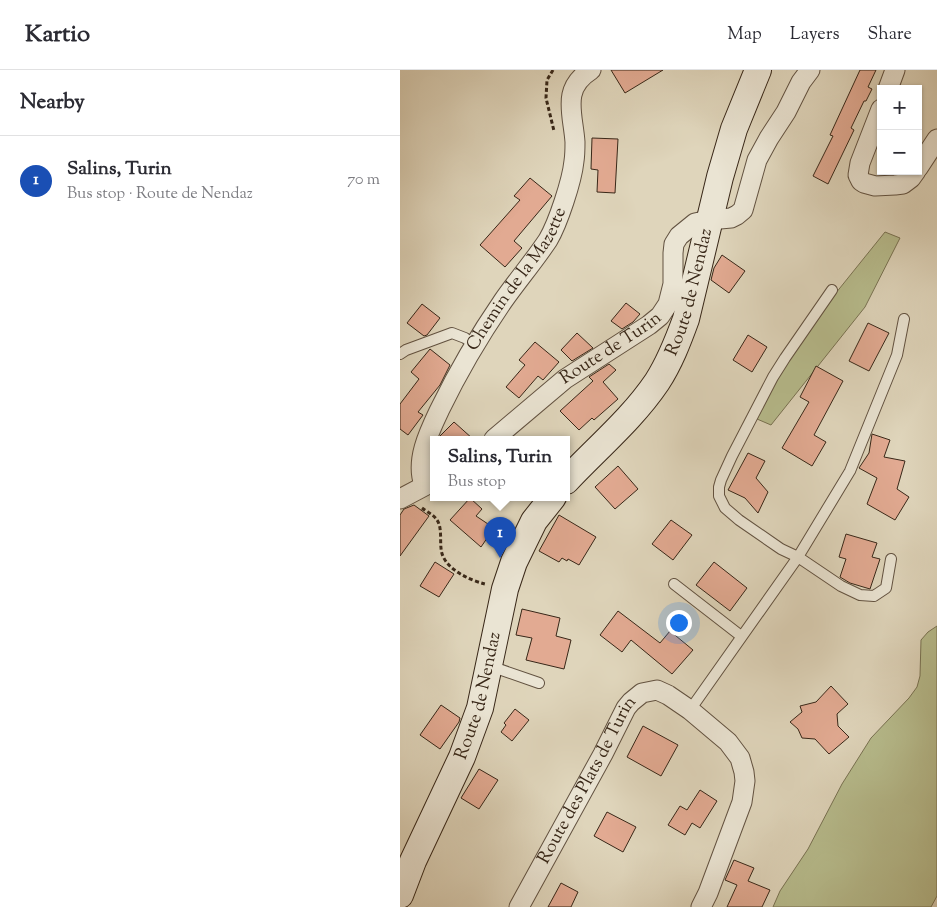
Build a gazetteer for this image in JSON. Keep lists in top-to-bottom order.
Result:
{
  "streets": {
    "main road": ["Route de Nendaz"],
    "street": ["Chemin de la Mazette", "Route de Turin", "Route des Plats de Turin"]
  },
  "crossings": [
    ["Route de Nendaz", "Route de Turin"]
  ],
  "page": {
    "header": "Kartio",
    "nav": ["Map", "Layers", "Share"],
    "heading": "Nearby",
    "map_buttons": ["+", "−"],
    "list": [
      {
        "mark": "1",
        "name": "Salins, Turin",
        "note": "Bus stop · Route de Nendaz",
        "value": "70 m"
      }
    ],
    "popup": ["Salins, Turin", "Bus stop"],
    "pins": "1"
  }
}
